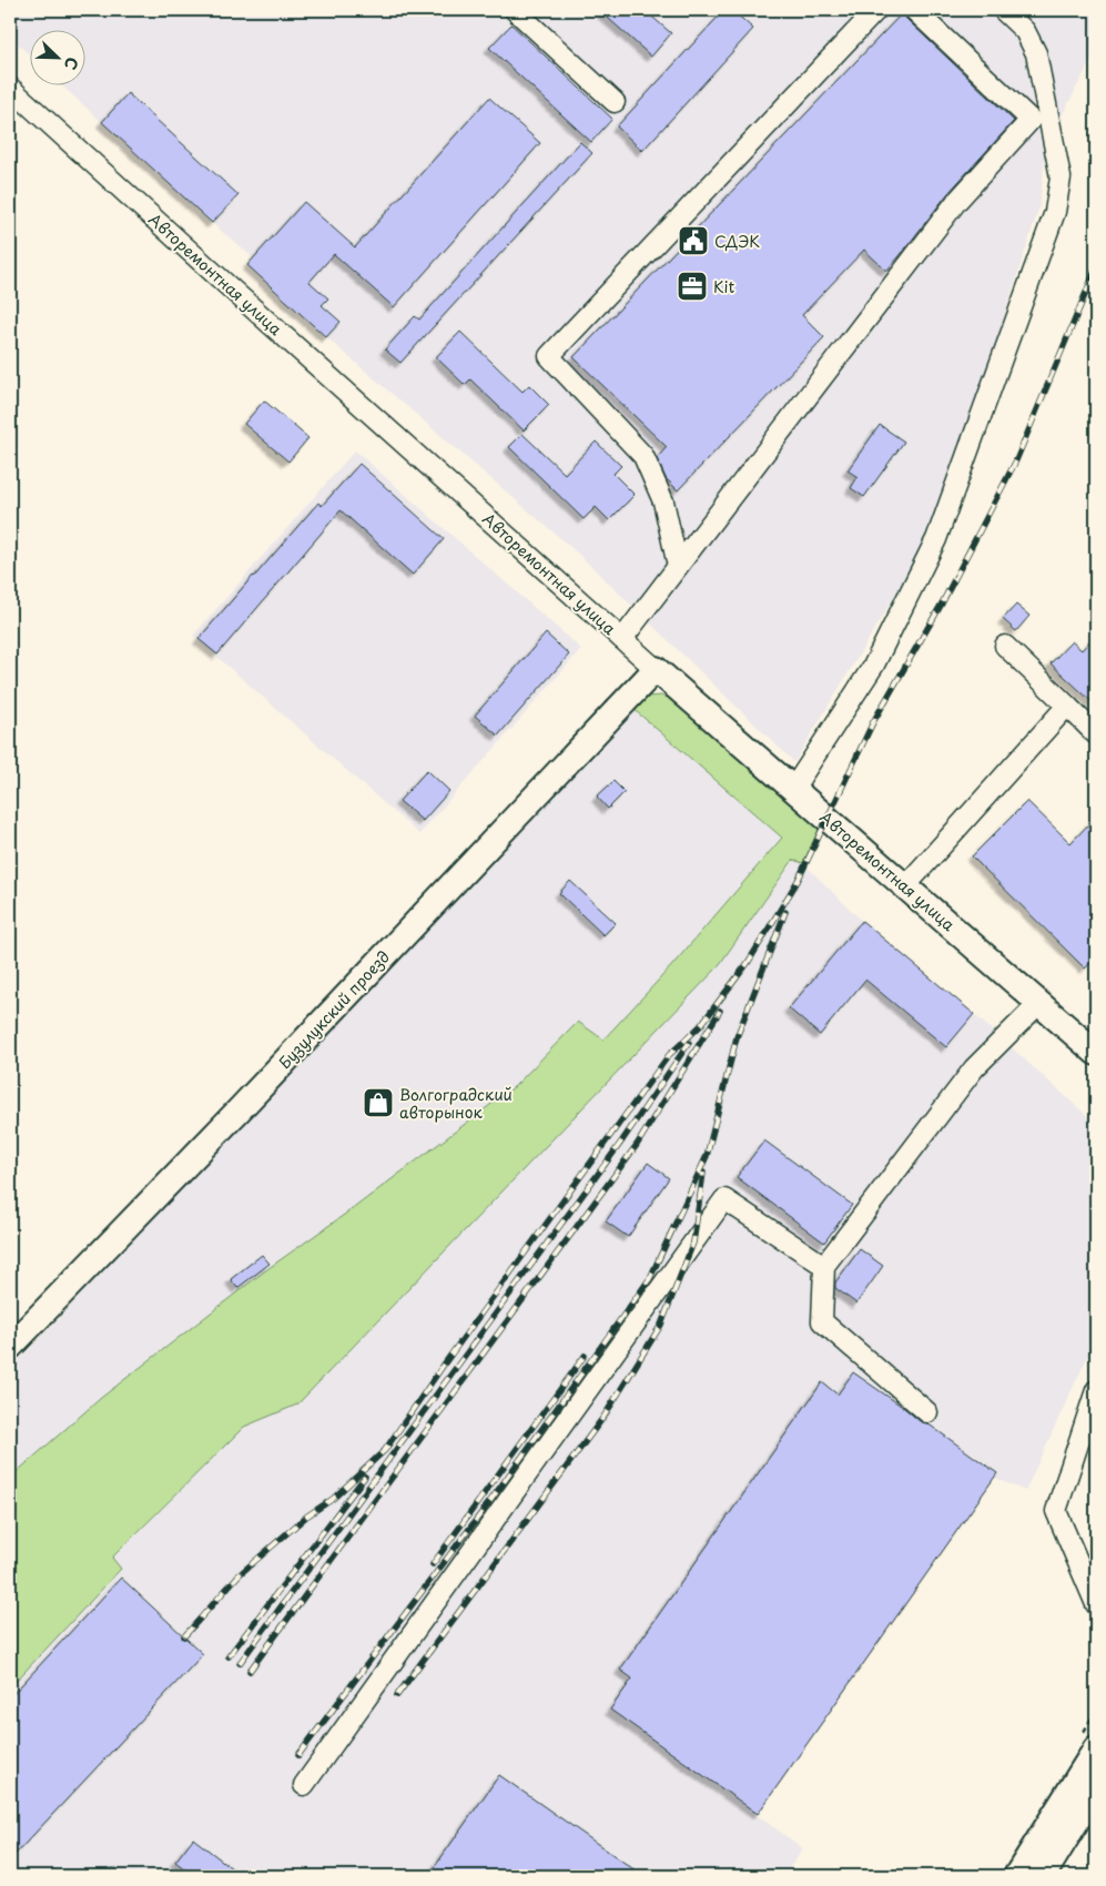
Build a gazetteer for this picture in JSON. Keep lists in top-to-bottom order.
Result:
{
  "streets": {
    "main road": ["Авторемонтная улица", "Бузулукский проезд"]
  },
  "crossings": [
    ["Авторемонтная улица", "Бузулукский проезд"]
  ],
  "places": {
    "public building": ["СДЭК"],
    "office": ["Kit"],
    "shop": ["Волгоградский авторынок"]
  },
  "north": "bottom right"
}
